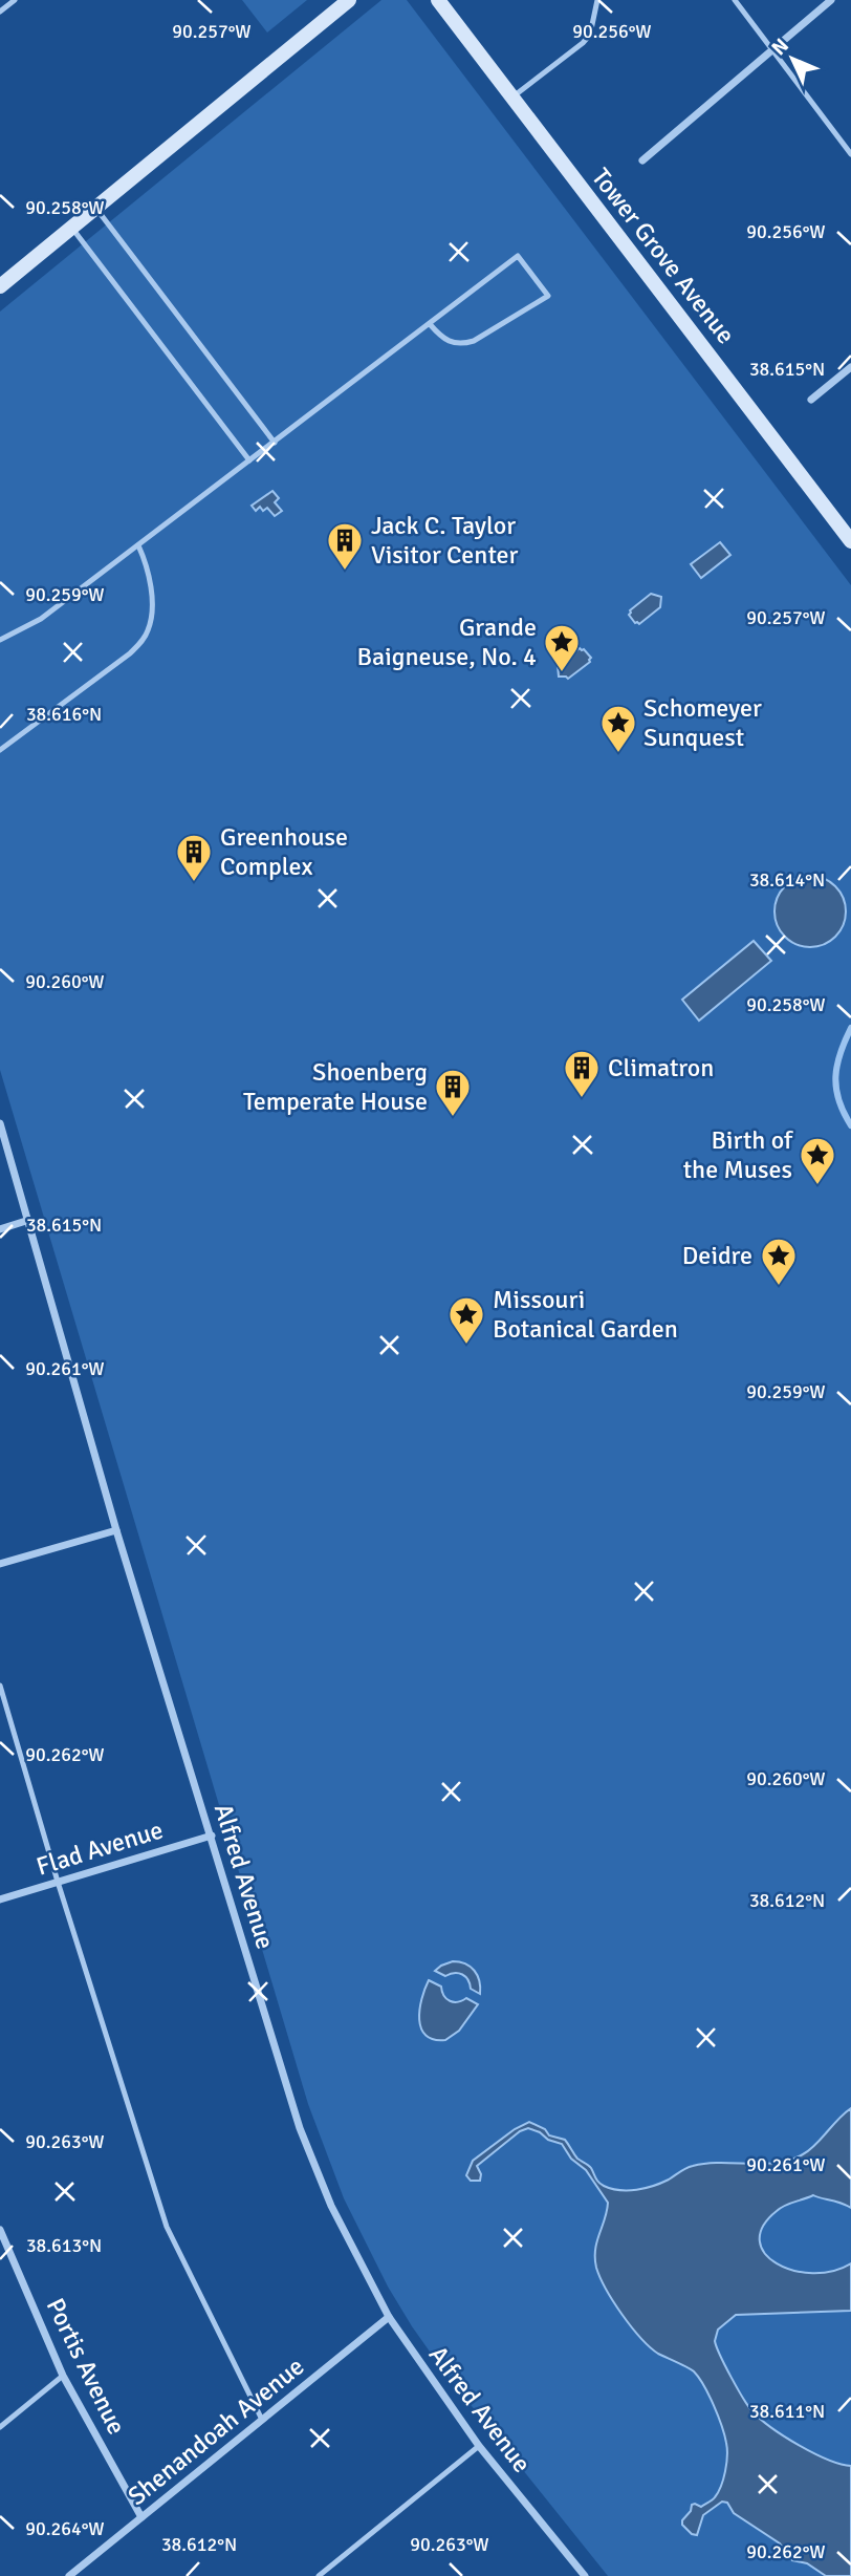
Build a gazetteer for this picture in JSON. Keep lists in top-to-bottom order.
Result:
{
  "streets": {
    "street": [
      "Tower Grove Avenue",
      "Flad Avenue",
      "Alfred Avenue",
      "Portis Avenue",
      "Shenandoah Avenue"
    ]
  },
  "crossings": [
    ["Flad Avenue", "Alfred Avenue"],
    ["Alfred Avenue", "Shenandoah Avenue"],
    ["Portis Avenue", "Shenandoah Avenue"]
  ],
  "places": {
    "building": [
      "Jack C. Taylor Visitor Center",
      "Greenhouse Complex",
      "Climatron",
      "Shoenberg Temperate House"
    ],
    "place": [
      "Grande Baigneuse, No. 4",
      "Schomeyer Sunquest",
      "Birth of the Muses",
      "Deidre",
      "Missouri Botanical Garden"
    ]
  },
  "north": "top left",
  "coordinates": [
    "90.257°W",
    "90.256°W",
    "90.258°W",
    "38.615°N",
    "90.259°W",
    "38.616°N",
    "38.614°N",
    "90.260°W",
    "90.261°W",
    "90.262°W",
    "38.612°N",
    "90.263°W",
    "38.613°N",
    "38.611°N",
    "90.264°W"
  ]
}
